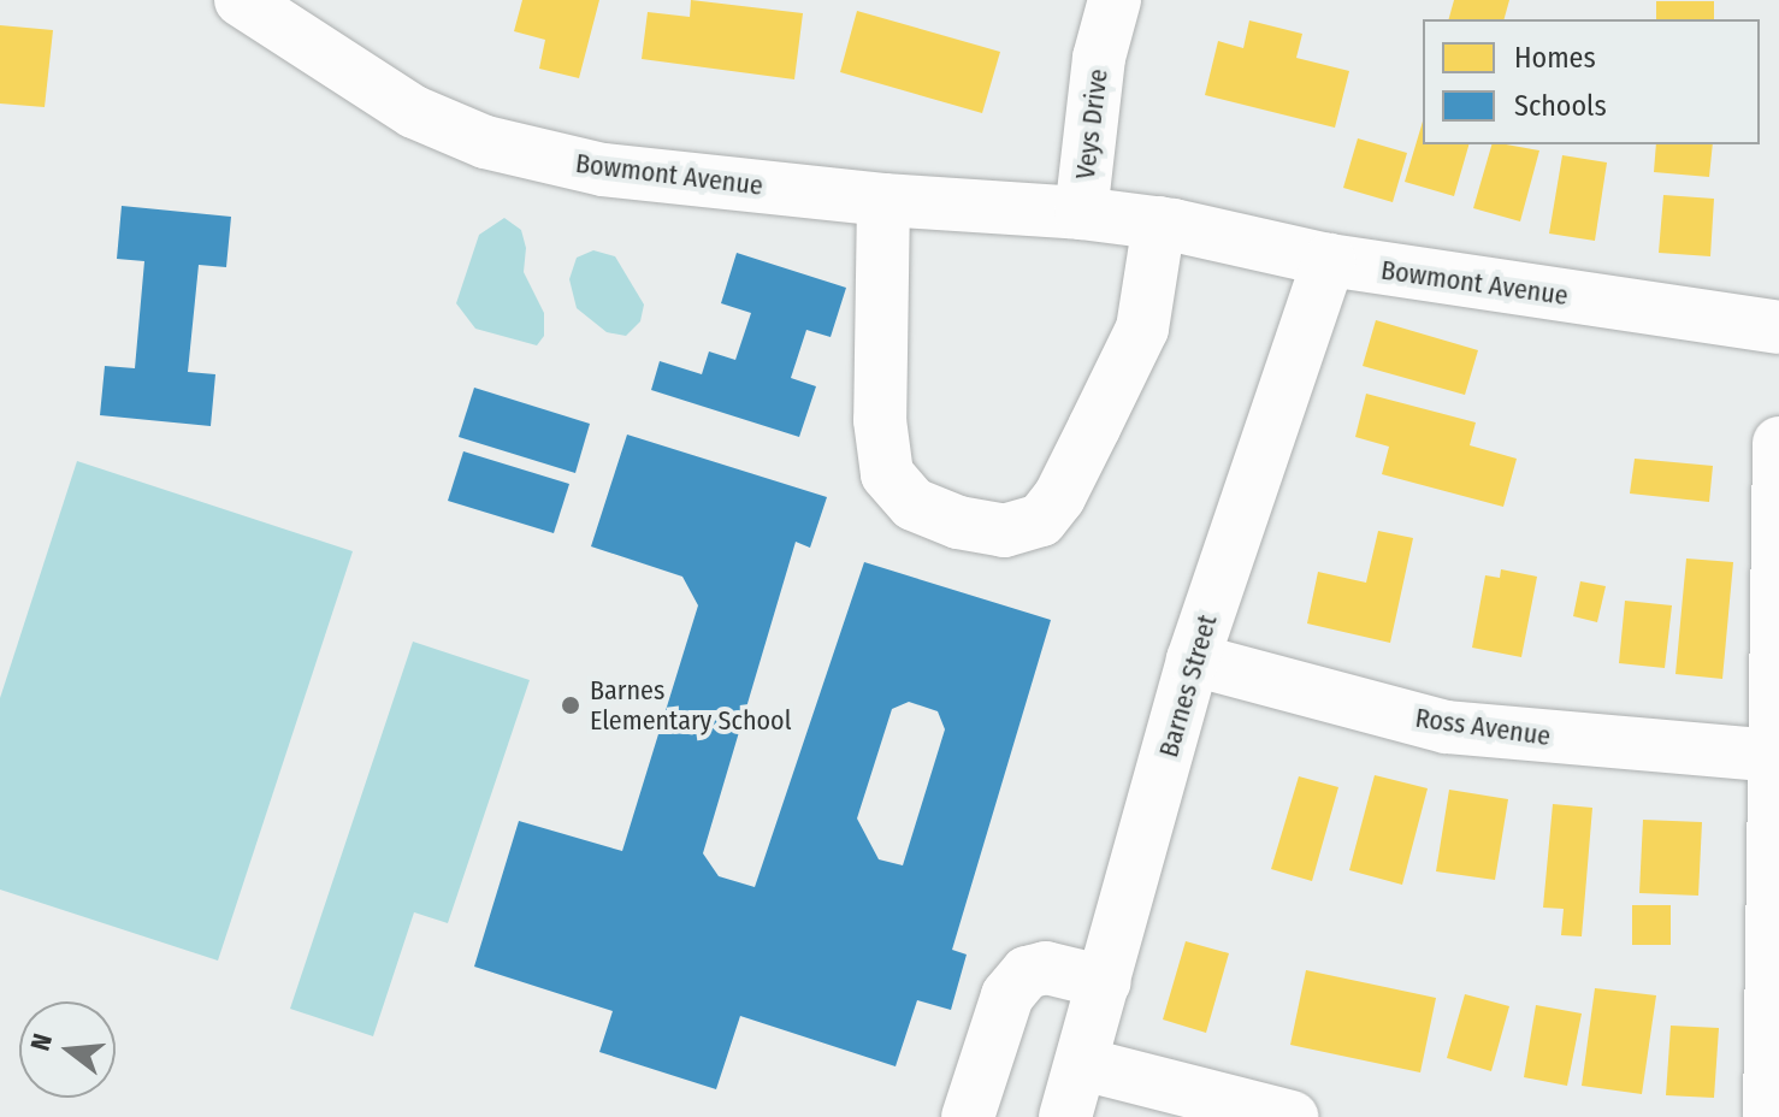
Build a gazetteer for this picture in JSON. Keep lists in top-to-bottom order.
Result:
{
  "streets": {
    "street": [
      "Veys Drive",
      "Bowmont Avenue",
      "Barnes Street",
      "Ross Avenue"
    ]
  },
  "crossings": [
    ["Veys Drive", "Bowmont Avenue"],
    ["Bowmont Avenue", "Barnes Street"],
    ["Barnes Street", "Ross Avenue"]
  ],
  "places": ["Barnes Elementary School"],
  "legend": ["Homes", "Schools"],
  "north": "left"
}
